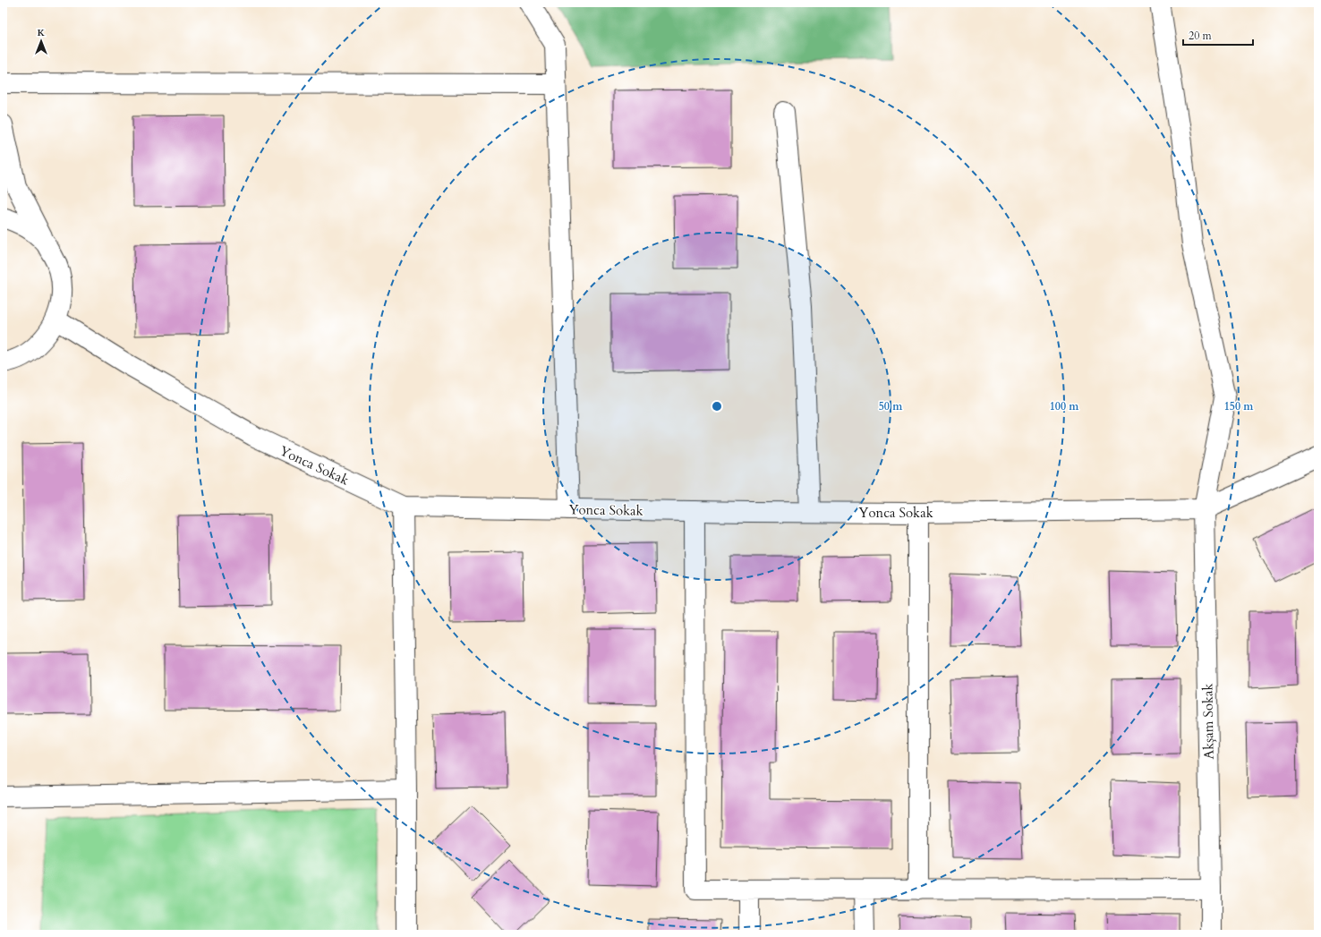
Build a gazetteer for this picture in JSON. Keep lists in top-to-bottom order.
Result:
{
  "streets": {
    "street": ["Yonca Sokak", "Akşam Sokak"]
  },
  "crossings": [
    ["Yonca Sokak", "Akşam Sokak"]
  ],
  "scale_bar": "20 m",
  "north": "top",
  "rings": ["50 m", "100 m", "150 m"]
}
